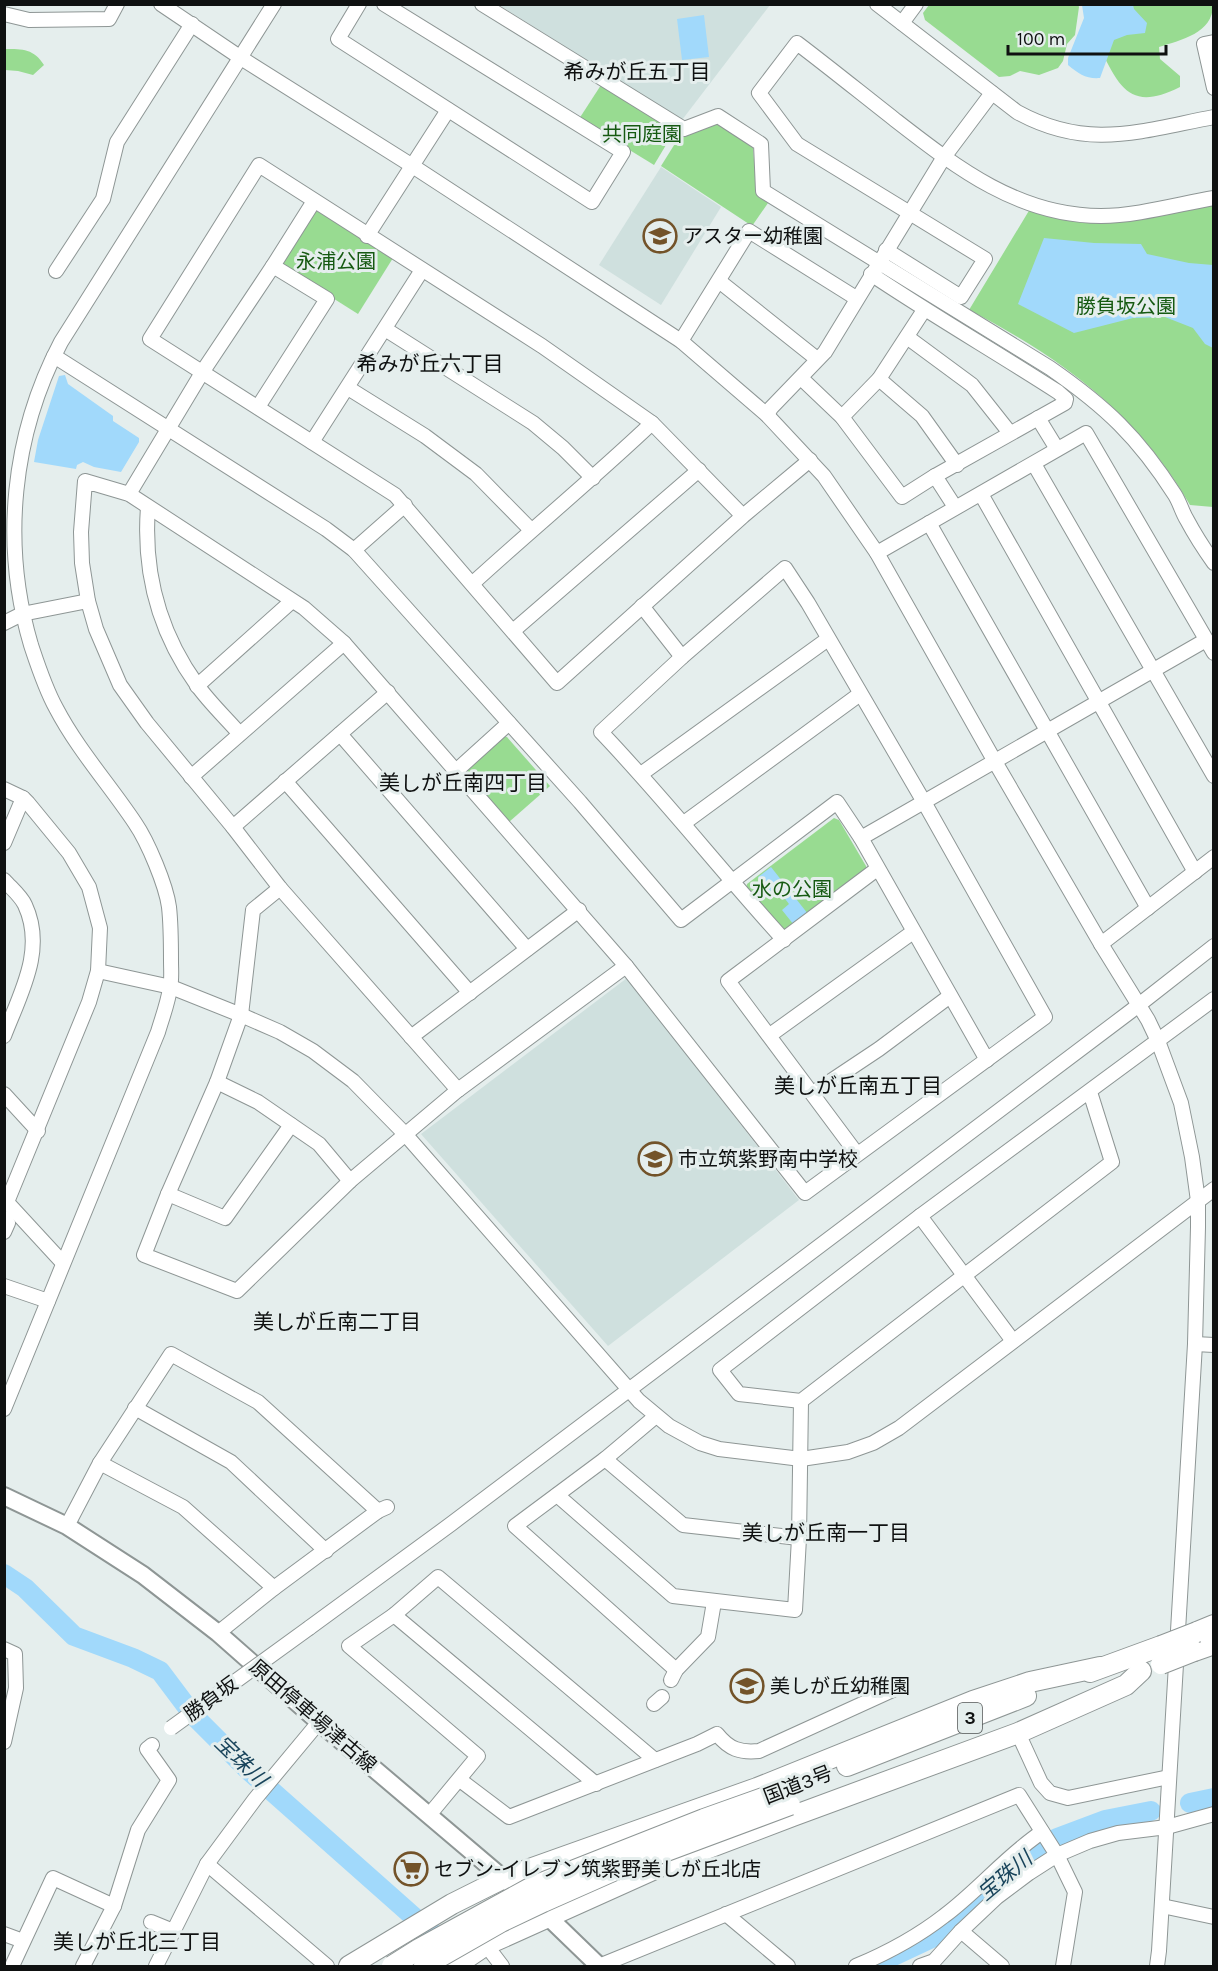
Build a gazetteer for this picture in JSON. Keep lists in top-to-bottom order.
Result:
{
  "streets": {
    "highway": ["3", "国道3号"],
    "main road": ["原田停車場津古線"],
    "street": ["勝負坂"]
  },
  "districts": [
    "希みが丘五丁目",
    "希みが丘六丁目",
    "美しが丘南四丁目",
    "美しが丘南五丁目",
    "美しが丘南二丁目",
    "美しが丘南一丁目",
    "美しが丘北三丁目"
  ],
  "water": ["宝珠川"],
  "parks": [
    "共同庭園",
    "永浦公園",
    "勝負坂公園",
    "水の公園"
  ],
  "places": {
    "school or university": ["アスター幼稚園", "市立筑紫野南中学校", "美しが丘幼稚園"],
    "supermarket": ["セブン-イレブン筑紫野美しが丘北店"]
  },
  "scale_bar": "100 m"
}
